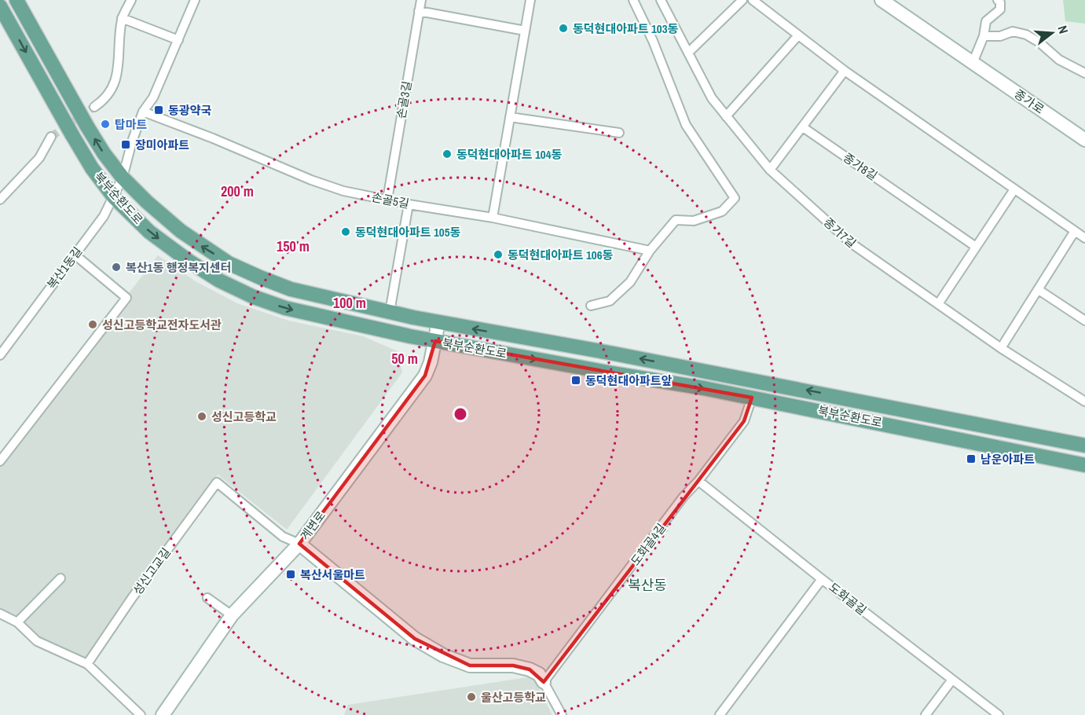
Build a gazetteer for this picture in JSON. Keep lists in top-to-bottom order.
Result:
{
  "streets": {
    "main road": ["북부순환도로"],
    "street": [
      "손골3길",
      "종가로",
      "종가8길",
      "손골5길",
      "종가7길",
      "복산1동길",
      "계변로",
      "도화골4길",
      "성신고교길",
      "도화골길"
    ]
  },
  "crossings": [
    ["손골3길", "손골5길"],
    ["북부순환도로", "복산1동길"],
    ["북부순환도로", "계변로"],
    ["북부순환도로", "도화골4길"],
    ["손골5길", "복산1동길"],
    ["계변로", "성신고교길"],
    ["도화골4길", "도화골길"]
  ],
  "districts": ["복산동"],
  "places": {
    "other": [
      "동덕현대아파트 103동",
      "탑마트",
      "동덕현대아파트 104동",
      "동덕현대아파트 105동",
      "동덕현대아파트 106동",
      "복산1동 행정복지센터",
      "성신고등학교전자도서관",
      "성신고등학교",
      "울산고등학교"
    ],
    "transit": [
      "동광약국",
      "장미아파트",
      "동덕현대아파트앞",
      "남운아파트",
      "복산서울마트"
    ]
  },
  "north": "right",
  "rings": [
    "200 m",
    "150 m",
    "100 m",
    "50 m"
  ]
}
